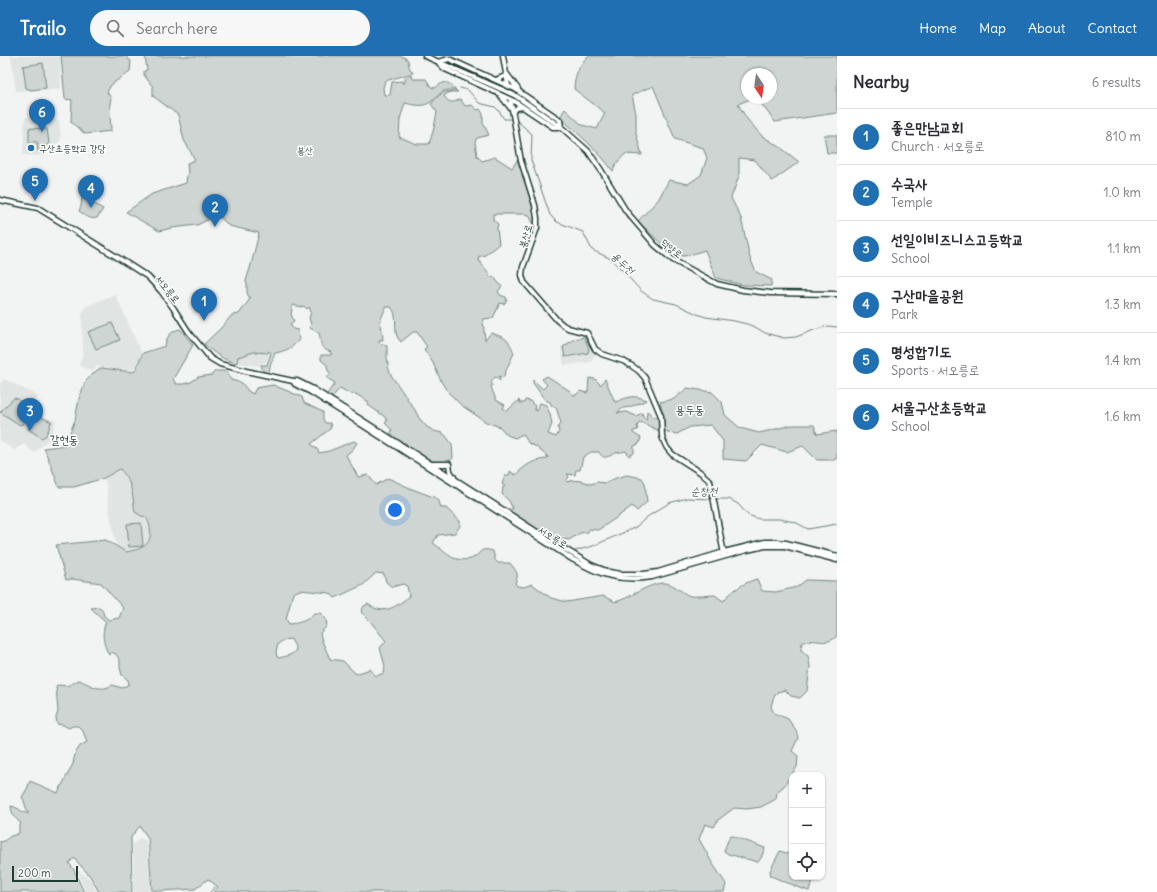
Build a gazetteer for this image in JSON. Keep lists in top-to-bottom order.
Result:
{
  "streets": {
    "main road": ["봉산로", "덕양로", "서오릉로"]
  },
  "crossings": [
    ["봉산로", "서오릉로"]
  ],
  "districts": ["용두동", "갈현동"],
  "water": ["용두천", "순창천"],
  "parks": ["봉산"],
  "places": ["구산초등학교 강당"],
  "scale_bar": "200 m",
  "north": "bottom",
  "page": {
    "header": "Trailo",
    "search": "Search here",
    "nav": [
      "Home",
      "Map",
      "About",
      "Contact"
    ],
    "heading": ["Nearby", "6 results"],
    "pins": [
      "6",
      "5",
      "4",
      "2",
      "1",
      "3"
    ],
    "list": [
      {
        "mark": "1",
        "name": "좋은만남교회",
        "note": "Church · 서오릉로",
        "value": "810 m"
      },
      {
        "mark": "2",
        "name": "수국사",
        "note": "Temple",
        "value": "1.0 km"
      },
      {
        "mark": "3",
        "name": "선일이비즈니스고등학교",
        "note": "School",
        "value": "1.1 km"
      },
      {
        "mark": "4",
        "name": "구산마을공원",
        "note": "Park",
        "value": "1.3 km"
      },
      {
        "mark": "5",
        "name": "명성합기도",
        "note": "Sports · 서오릉로",
        "value": "1.4 km"
      },
      {
        "mark": "6",
        "name": "서울구산초등학교",
        "note": "School",
        "value": "1.6 km"
      }
    ],
    "map_buttons": ["+", "−"],
    "scale": "200 m"
  }
}
